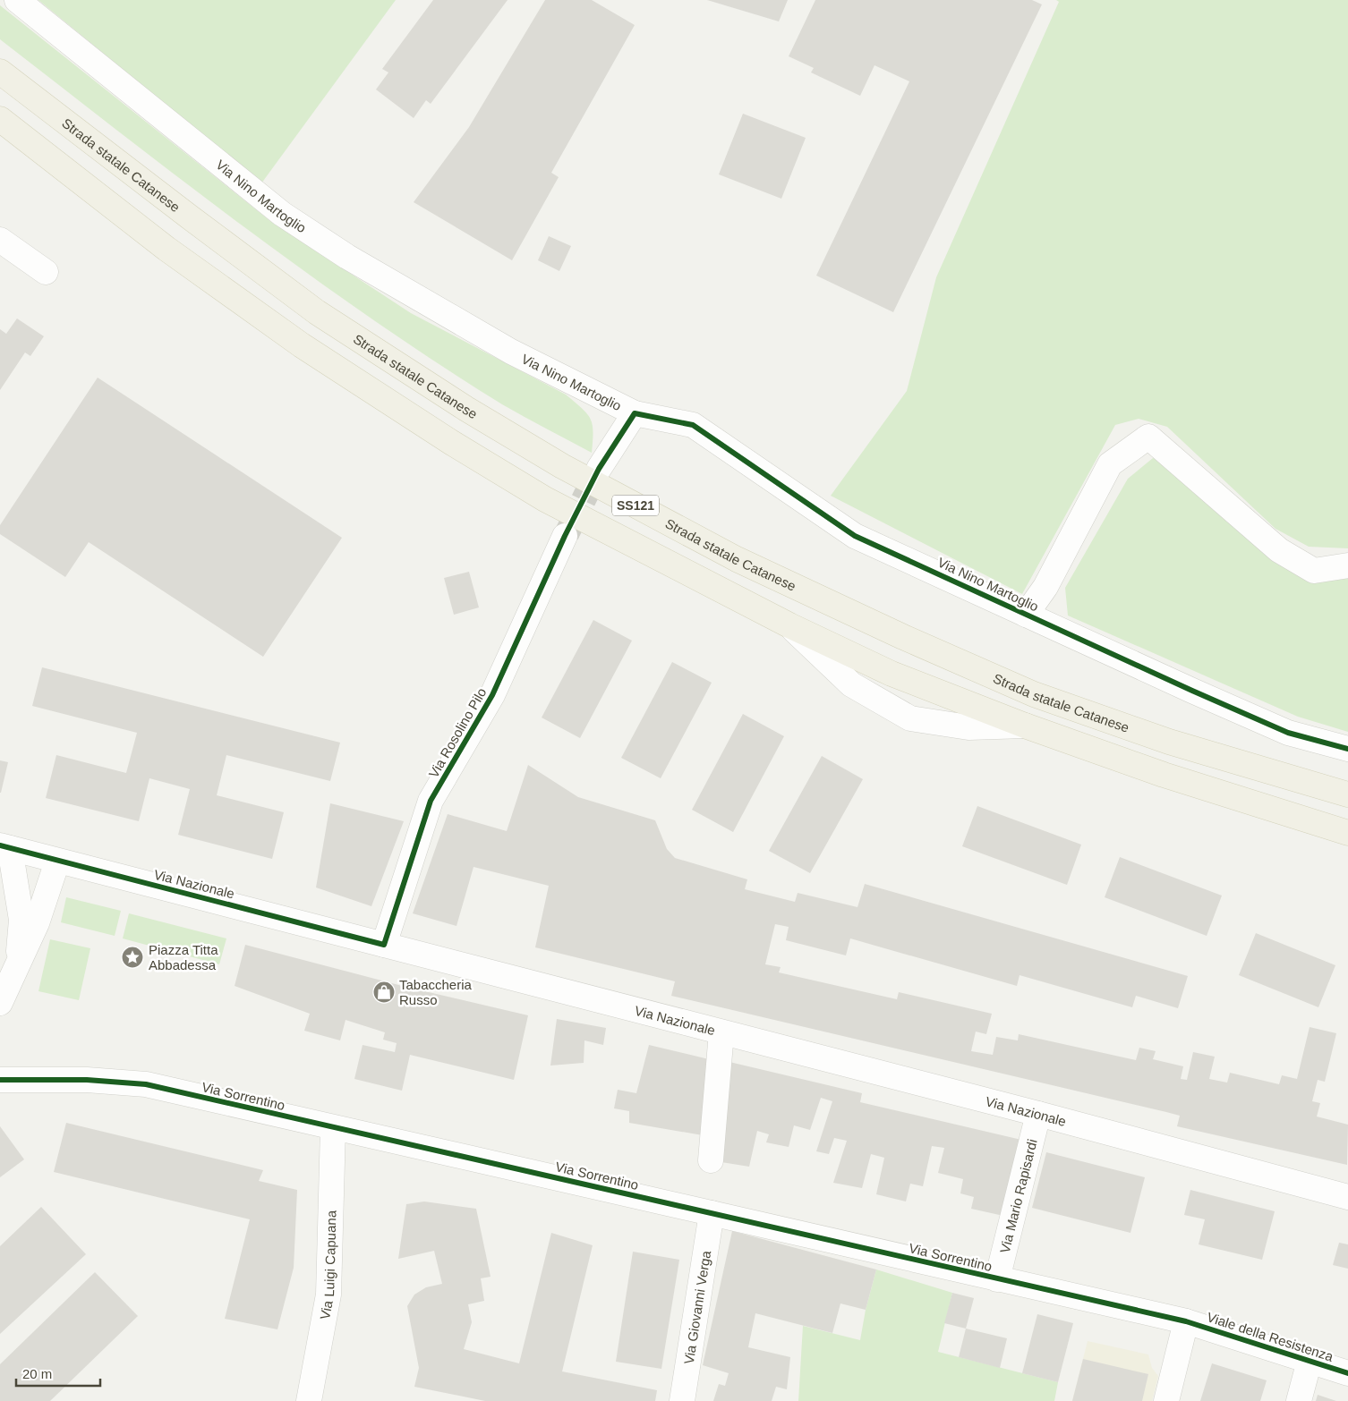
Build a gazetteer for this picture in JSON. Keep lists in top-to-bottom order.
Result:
{
  "streets": {
    "main road": ["Strada statale Catanese", "SS121"],
    "street": [
      "Via Nino Martoglio",
      "Via Rosolino Pilo",
      "Via Nazionale",
      "Via Sorrentino",
      "Via Mario Rapisardi",
      "Via Luigi Capuana",
      "Via Giovanni Verga",
      "Viale della Resistenza"
    ]
  },
  "crossings": [
    ["Via Rosolino Pilo", "Via Nazionale"],
    ["Via Nazionale", "Via Mario Rapisardi"],
    ["Via Sorrentino", "Via Mario Rapisardi"],
    ["Via Sorrentino", "Via Luigi Capuana"],
    ["Via Sorrentino", "Via Giovanni Verga"],
    ["Via Sorrentino", "Viale della Resistenza"]
  ],
  "places": {
    "place": ["Piazza Titta Abbadessa"],
    "shop": ["Tabaccheria Russo"]
  },
  "scale_bar": "20 m"
}
